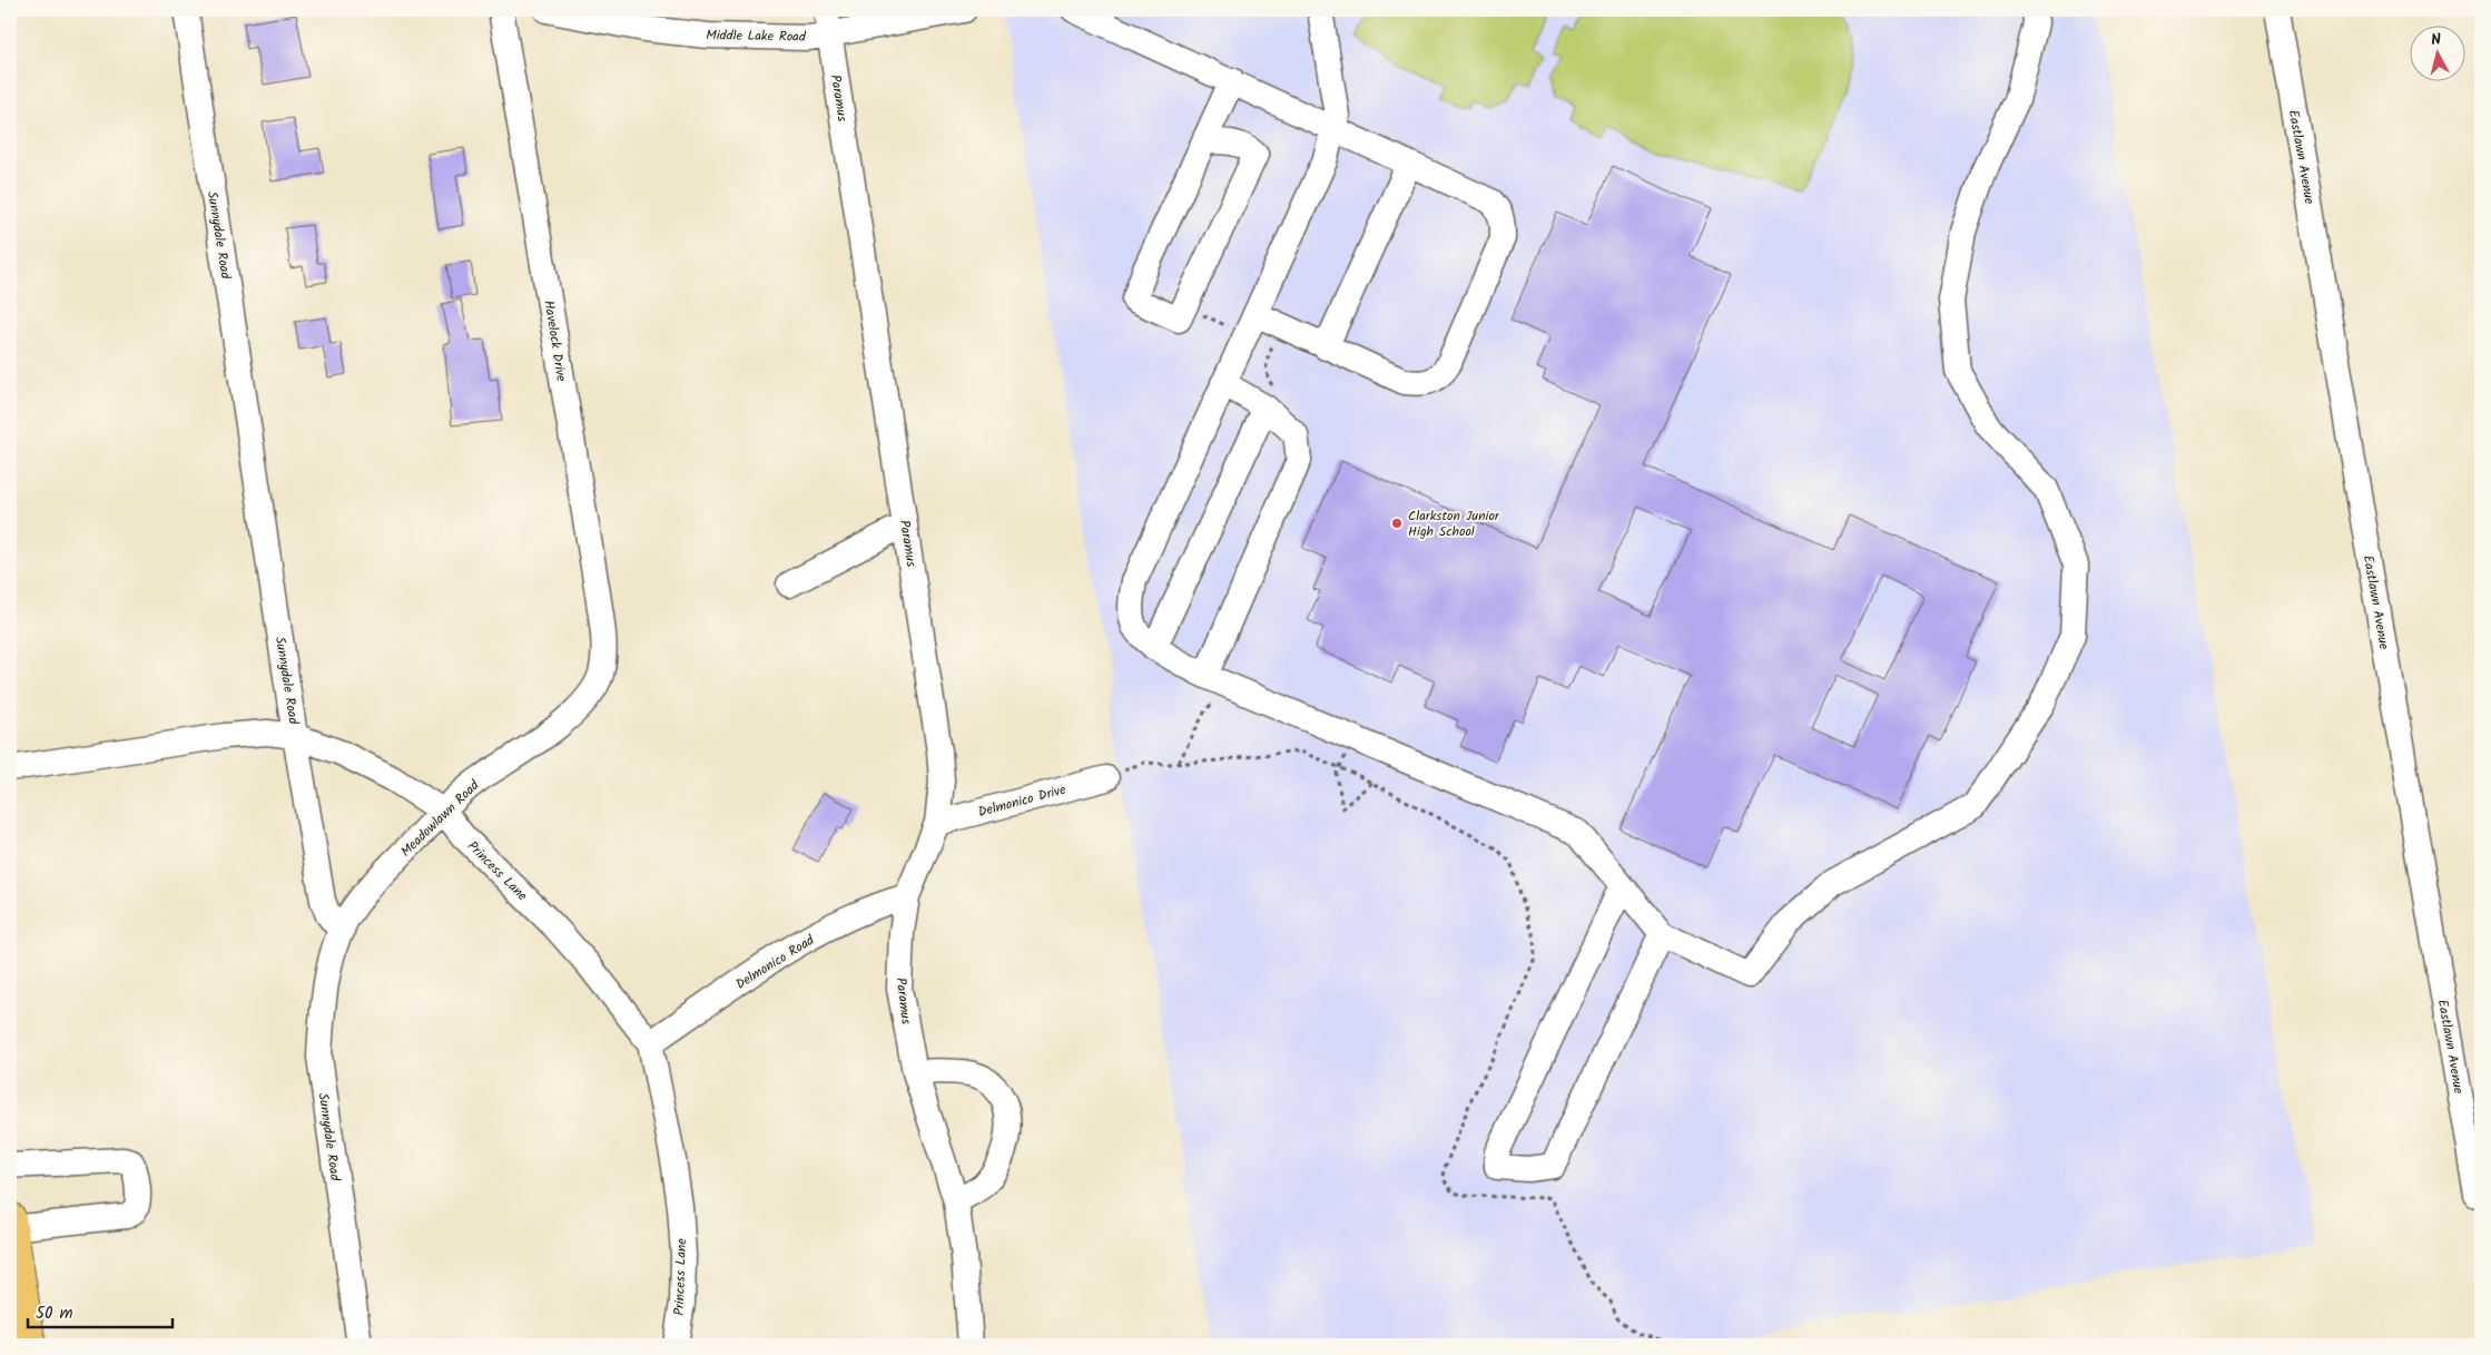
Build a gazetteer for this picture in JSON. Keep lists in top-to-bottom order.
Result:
{
  "streets": {
    "street": [
      "Middle Lake Road",
      "Paramus",
      "Eastlawn Avenue",
      "Sunnydale Road",
      "Havelock Drive",
      "Delmonico Drive",
      "Meadowlawn Road",
      "Princess Lane",
      "Delmonico Road"
    ]
  },
  "crossings": [
    ["Middle Lake Road", "Paramus"],
    ["Paramus", "Delmonico Drive"],
    ["Paramus", "Delmonico Road"],
    ["Sunnydale Road", "Meadowlawn Road"],
    ["Sunnydale Road", "Princess Lane"],
    ["Havelock Drive", "Meadowlawn Road"],
    ["Meadowlawn Road", "Princess Lane"],
    ["Princess Lane", "Delmonico Road"]
  ],
  "places": ["Clarkston Junior High School"],
  "scale_bar": "50 m",
  "north": "top"
}
